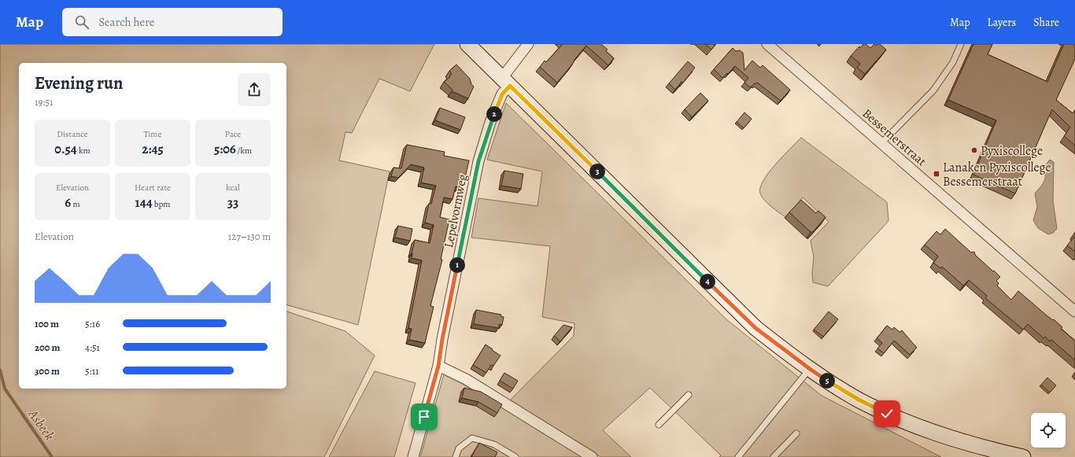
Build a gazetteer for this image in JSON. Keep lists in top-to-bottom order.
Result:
{
  "streets": {
    "street": ["Bessemerstraat", "Lepelvormweg"]
  },
  "water": ["Asbeek"],
  "places": {
    "other": ["Pyxiscollege"],
    "transit": ["Lanaken Pyxiscollege Bessemerstraat"]
  },
  "page": {
    "header": "Map",
    "search": "Search here",
    "nav": ["Map", "Layers", "Share"],
    "heading": ["Evening run", "19:51"],
    "pins": [
      "2",
      "3",
      "1",
      "4",
      "5"
    ],
    "stats": [
      ["Distance", "0.54 km"],
      ["Time", "2:45"],
      ["Pace", "5:06 /km"],
      ["Elevation", "6 m"],
      ["Heart rate", "144 bpm"],
      ["kcal", "33"]
    ],
    "chart": ["Elevation", "127–130 m"],
    "list": [
      {
        "name": "100 m",
        "note": "5:16"
      },
      {
        "name": "200 m",
        "note": "4:51"
      },
      {
        "name": "300 m",
        "note": "5:11"
      }
    ]
  }
}
